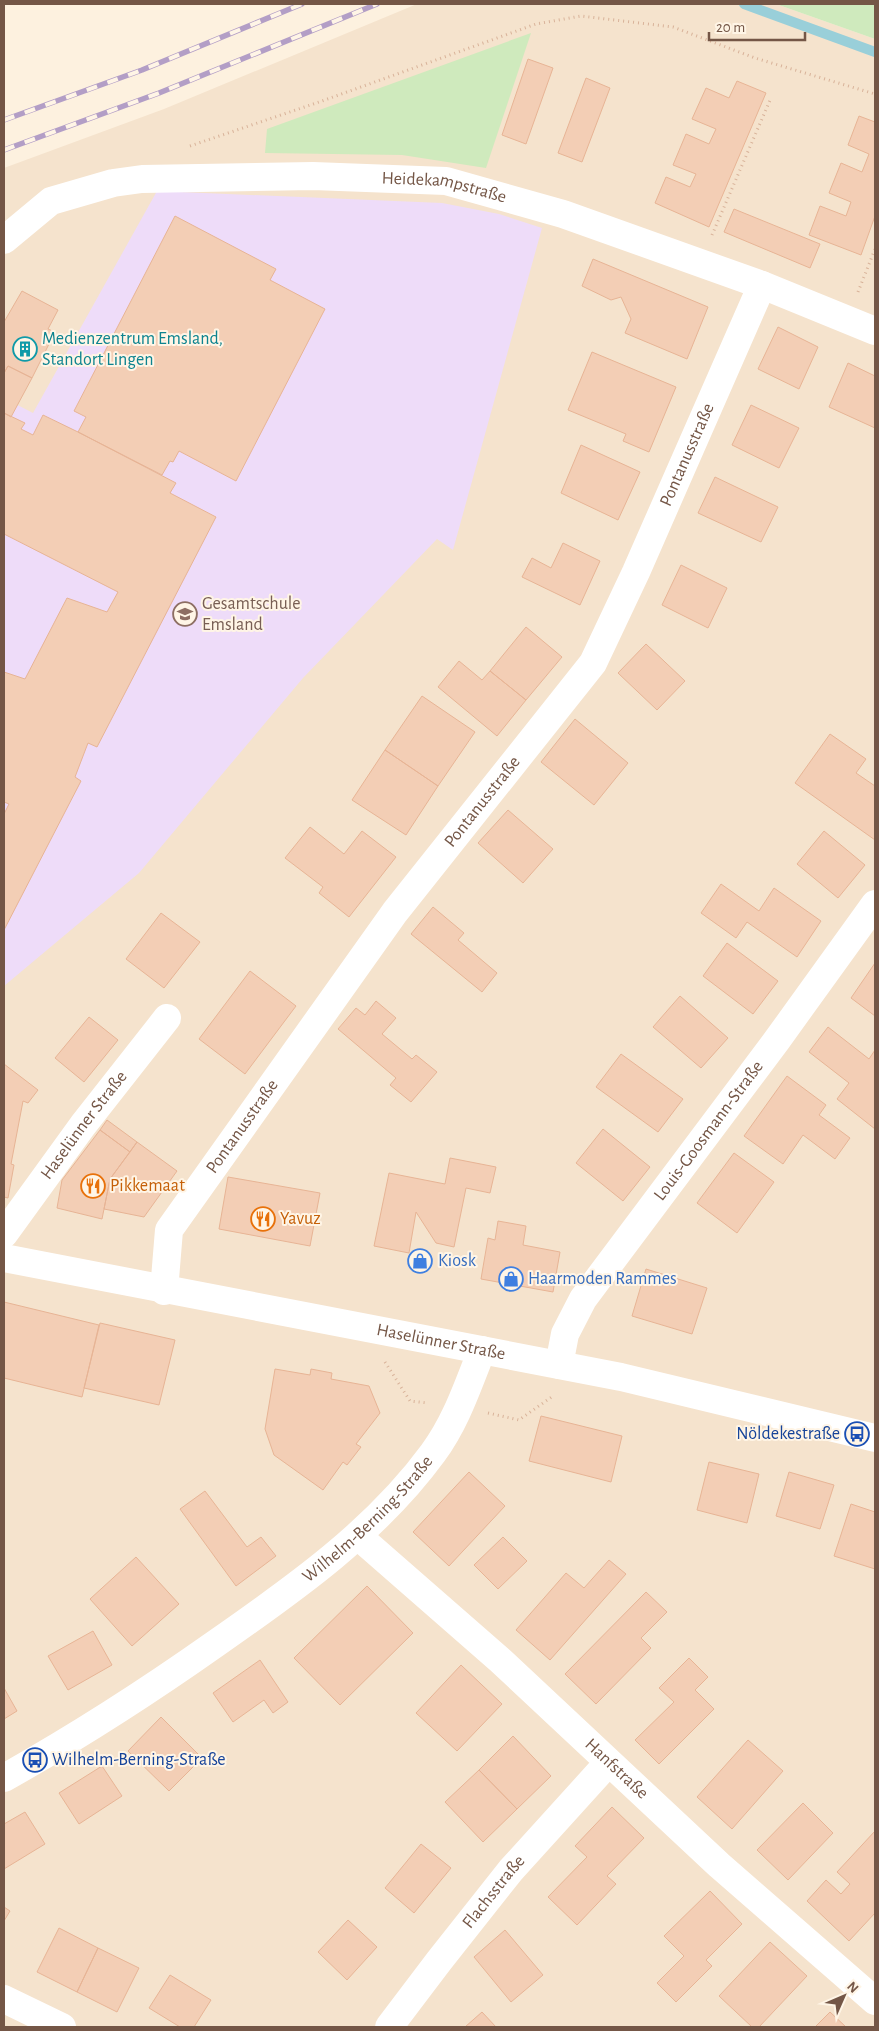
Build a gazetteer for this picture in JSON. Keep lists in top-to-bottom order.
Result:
{
  "streets": {
    "street": [
      "Heidekampstraße",
      "Pontanusstraße",
      "Haselünner Straße",
      "Louis-Goosmann-Straße",
      "Wilhelm-Berning-Straße",
      "Hanfstraße",
      "Flachsstraße"
    ]
  },
  "crossings": [
    ["Heidekampstraße", "Pontanusstraße"],
    ["Pontanusstraße", "Haselünner Straße"],
    ["Haselünner Straße", "Louis-Goosmann-Straße"],
    ["Haselünner Straße", "Wilhelm-Berning-Straße"],
    ["Wilhelm-Berning-Straße", "Hanfstraße"],
    ["Hanfstraße", "Flachsstraße"]
  ],
  "places": {
    "building": ["Medienzentrum Emsland, Standort Lingen"],
    "school or university": ["Gesamtschule Emsland"],
    "restaurant": ["Pikkemaat", "Yavuz"],
    "shop": ["Kiosk", "Haarmoden Rammes"],
    "bus stop": ["Nöldekestraße", "Wilhelm-Berning-Straße"]
  },
  "scale_bar": "20 m",
  "north": "top right"
}
